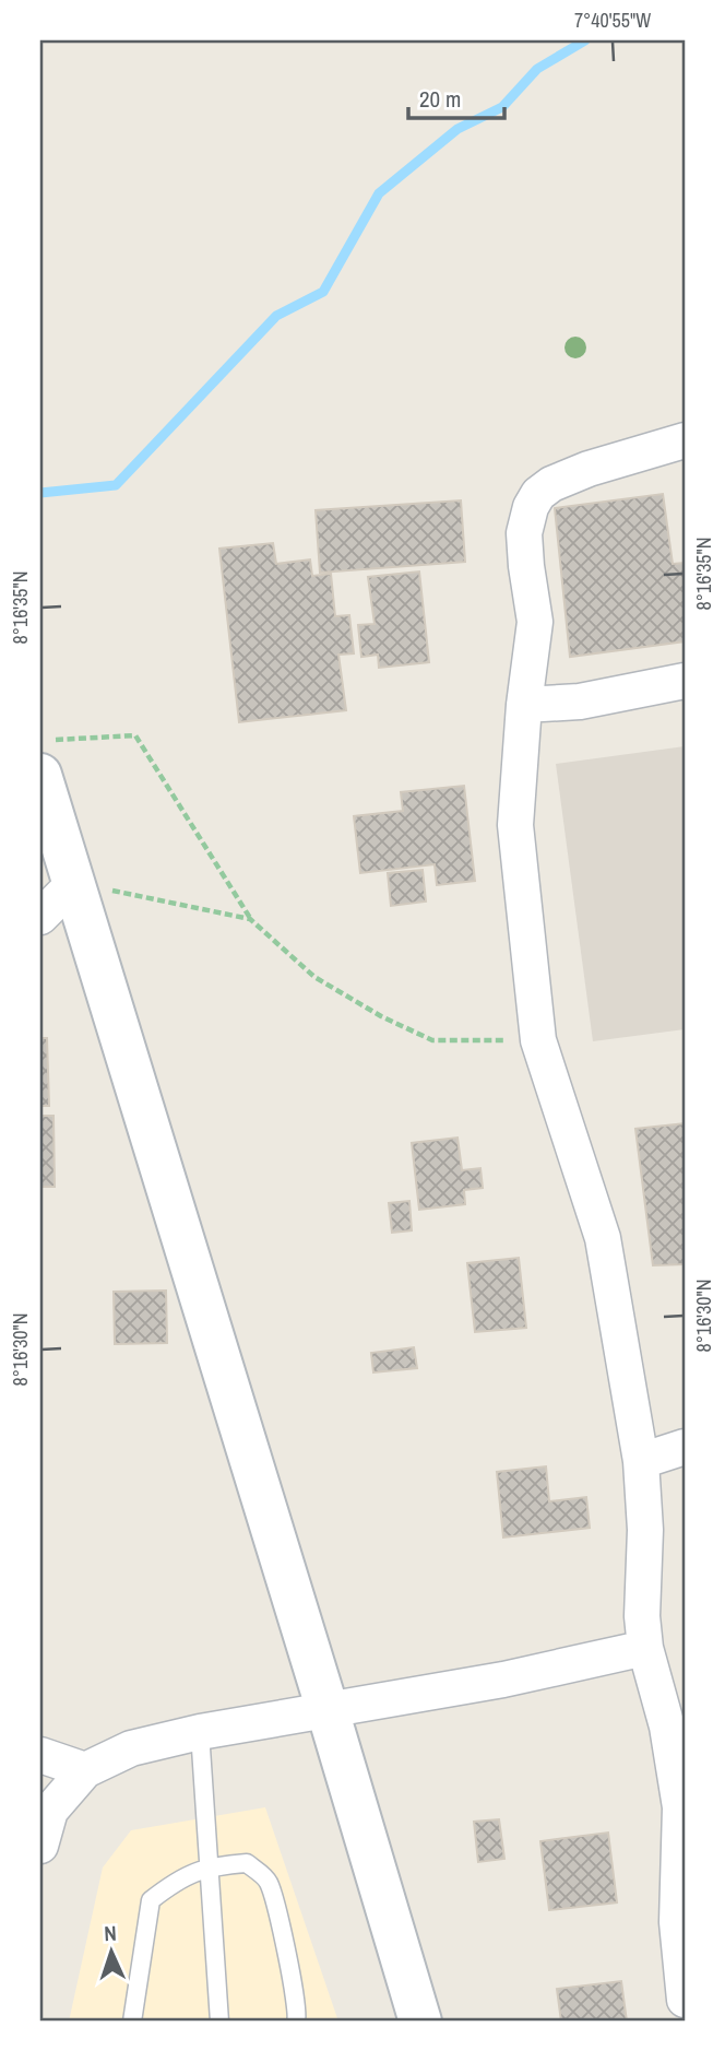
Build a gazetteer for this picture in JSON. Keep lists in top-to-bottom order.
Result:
{
  "scale_bar": "20 m",
  "north": "top",
  "coordinates": ["7°40'55\"W", "8°16'35\"N", "8°16'30\"N"]
}
